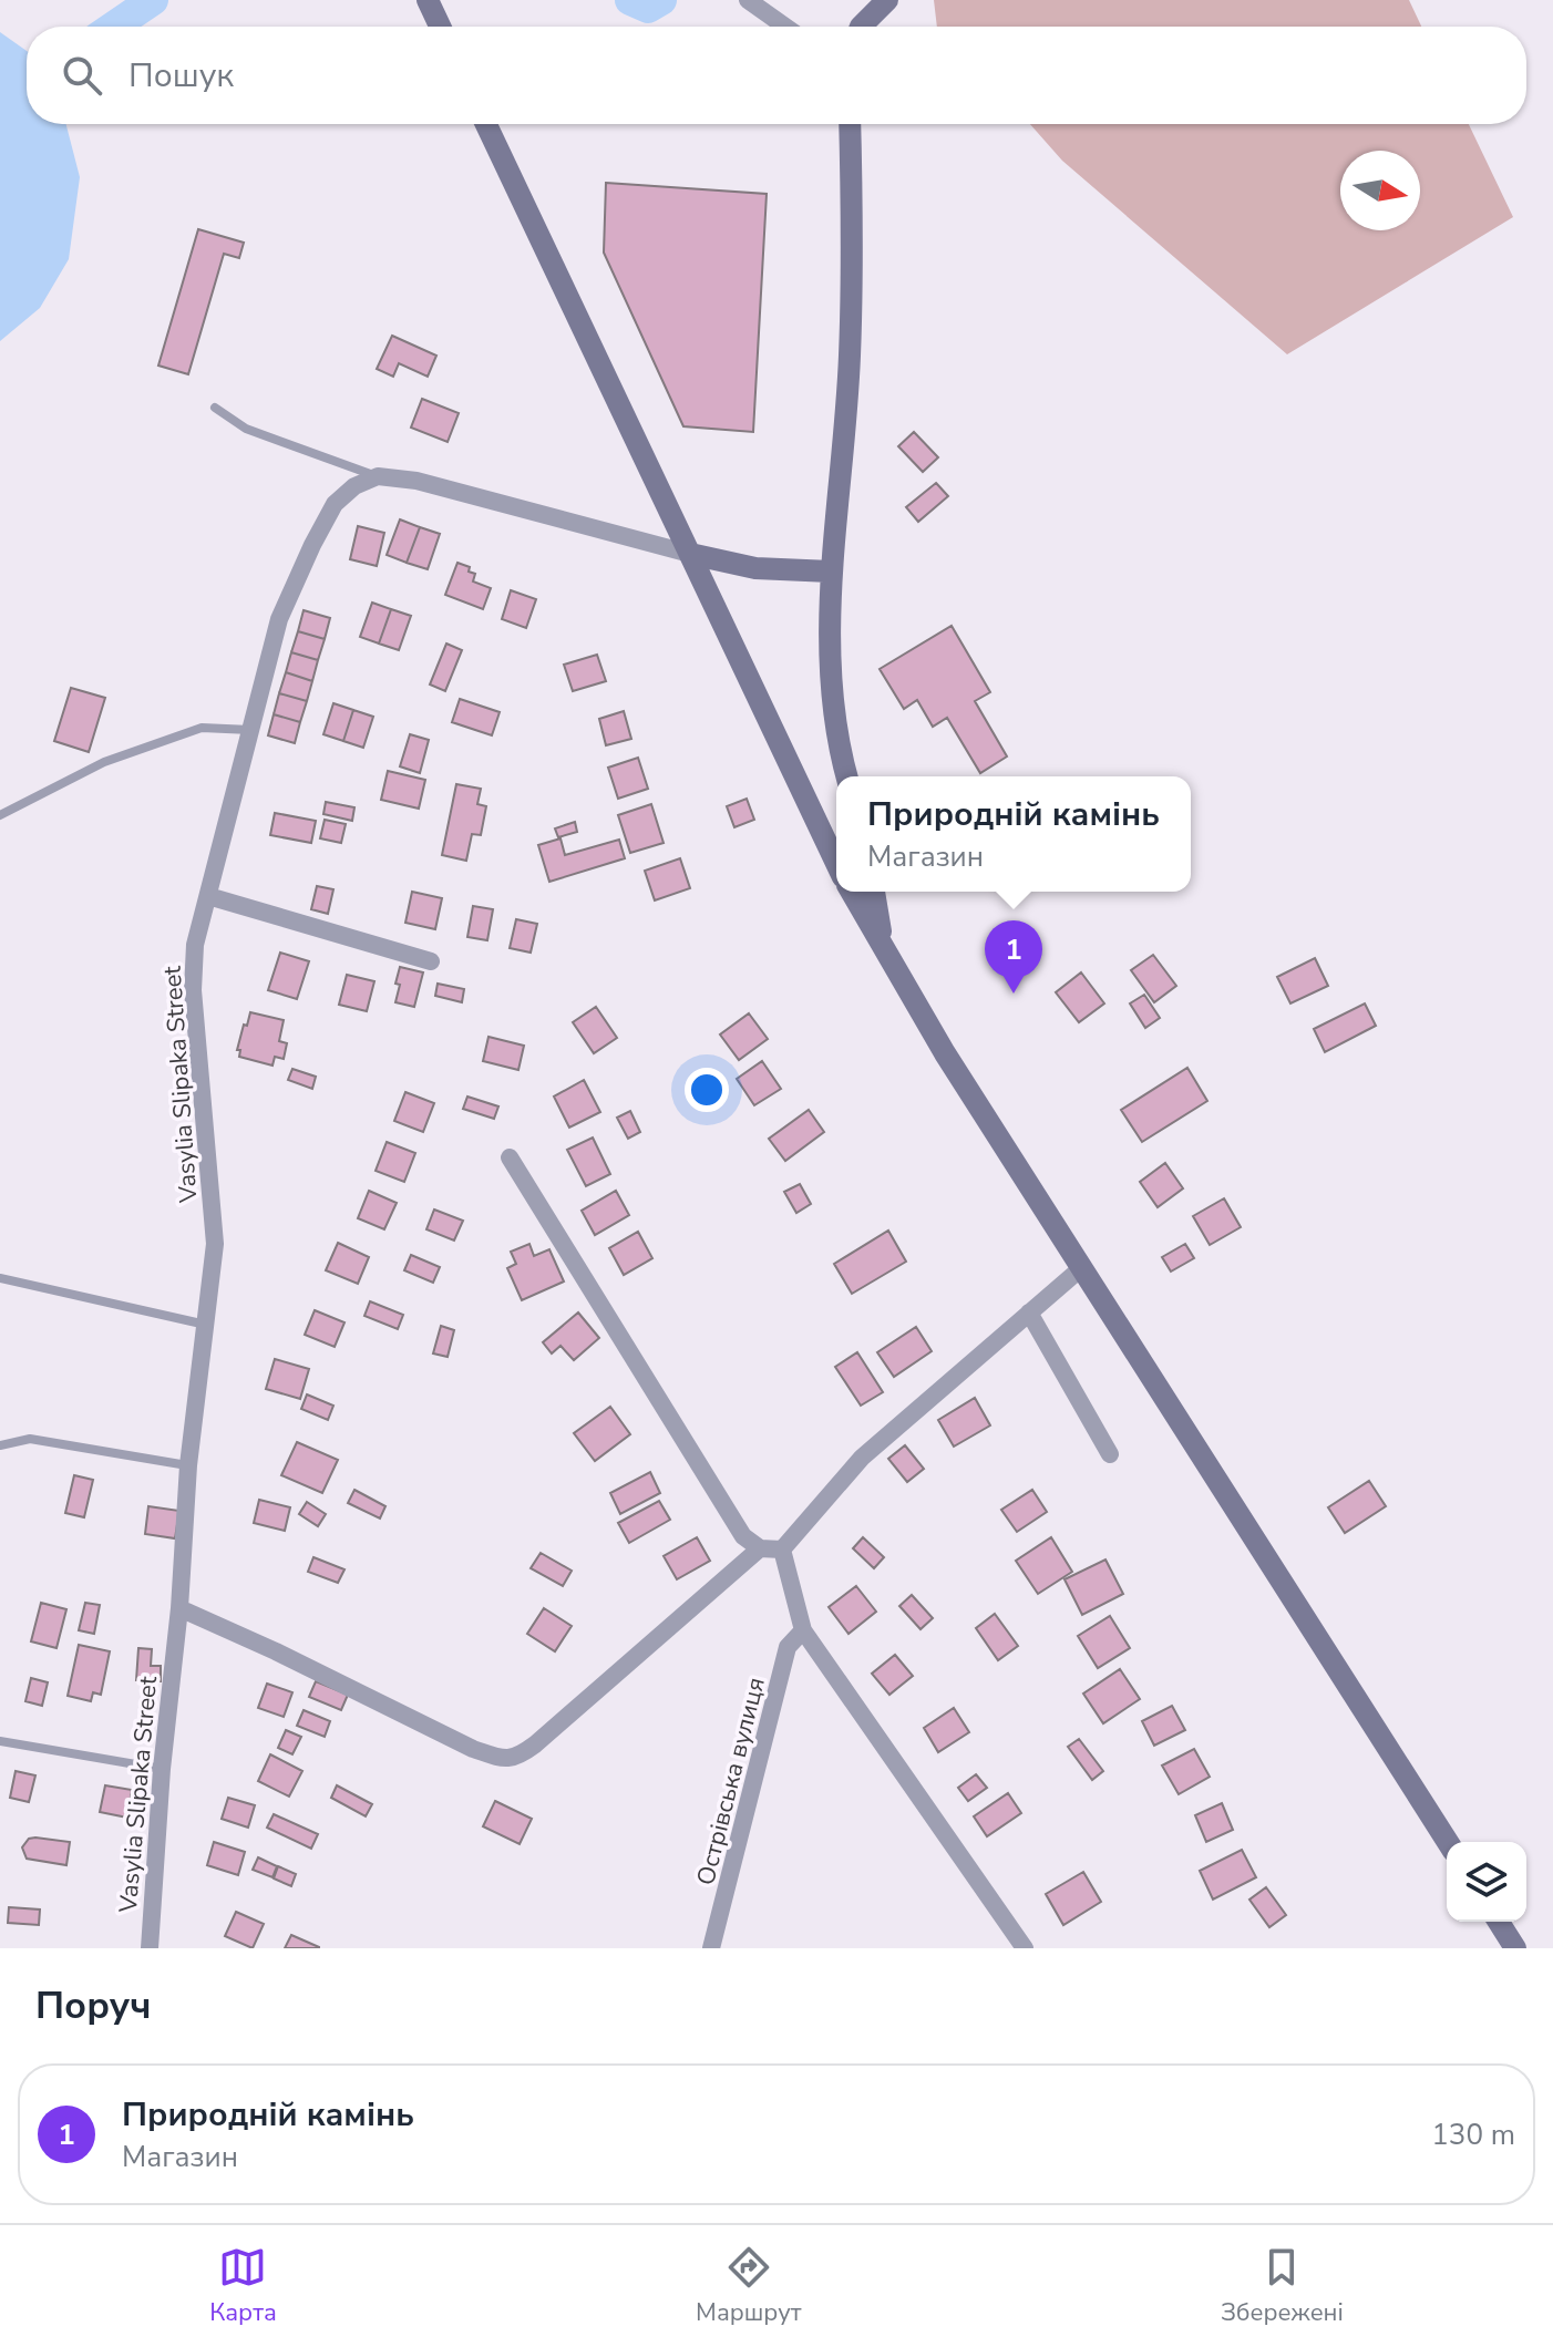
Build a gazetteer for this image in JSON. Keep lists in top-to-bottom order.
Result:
{
  "streets": {
    "street": ["Vasylia Slipaka Street", "Острівська вулиця"]
  },
  "north": "right",
  "page": {
    "search": "Пошук",
    "popup": ["Природній камінь", "Магазин"],
    "pins": "1",
    "heading": "Поруч",
    "list": [
      {
        "mark": "1",
        "name": "Природній камінь",
        "note": "Магазин",
        "value": "130 m"
      }
    ],
    "nav": ["Карта", "Маршрут", "Збережені"]
  }
}
